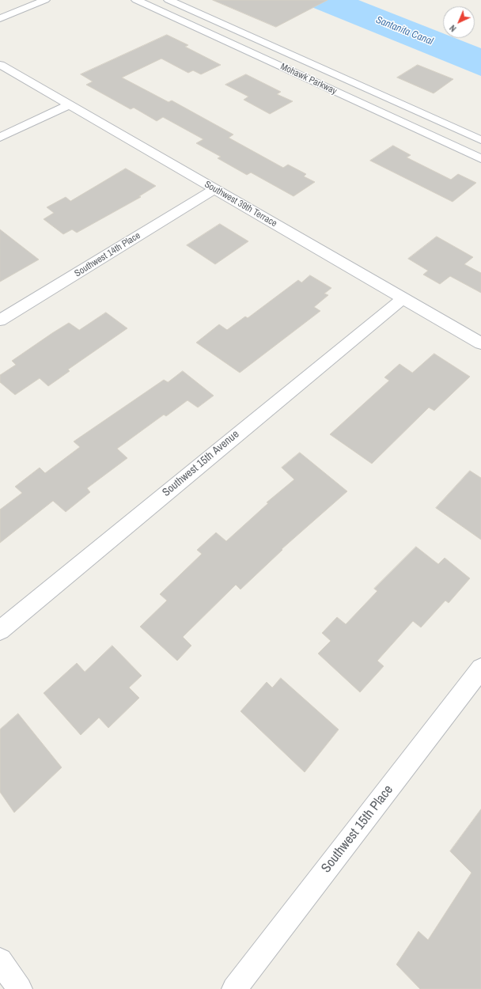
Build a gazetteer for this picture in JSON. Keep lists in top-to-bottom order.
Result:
{
  "streets": {
    "street": [
      "Mohawk Parkway",
      "Southwest 39th Terrace",
      "Southwest 14th Place",
      "Southwest 15th Avenue",
      "Southwest 15th Place"
    ]
  },
  "crossings": [
    ["Southwest 39th Terrace", "Southwest 14th Place"],
    ["Southwest 39th Terrace", "Southwest 15th Avenue"]
  ],
  "water": ["Santanita Canal"],
  "north": "bottom left"
}
